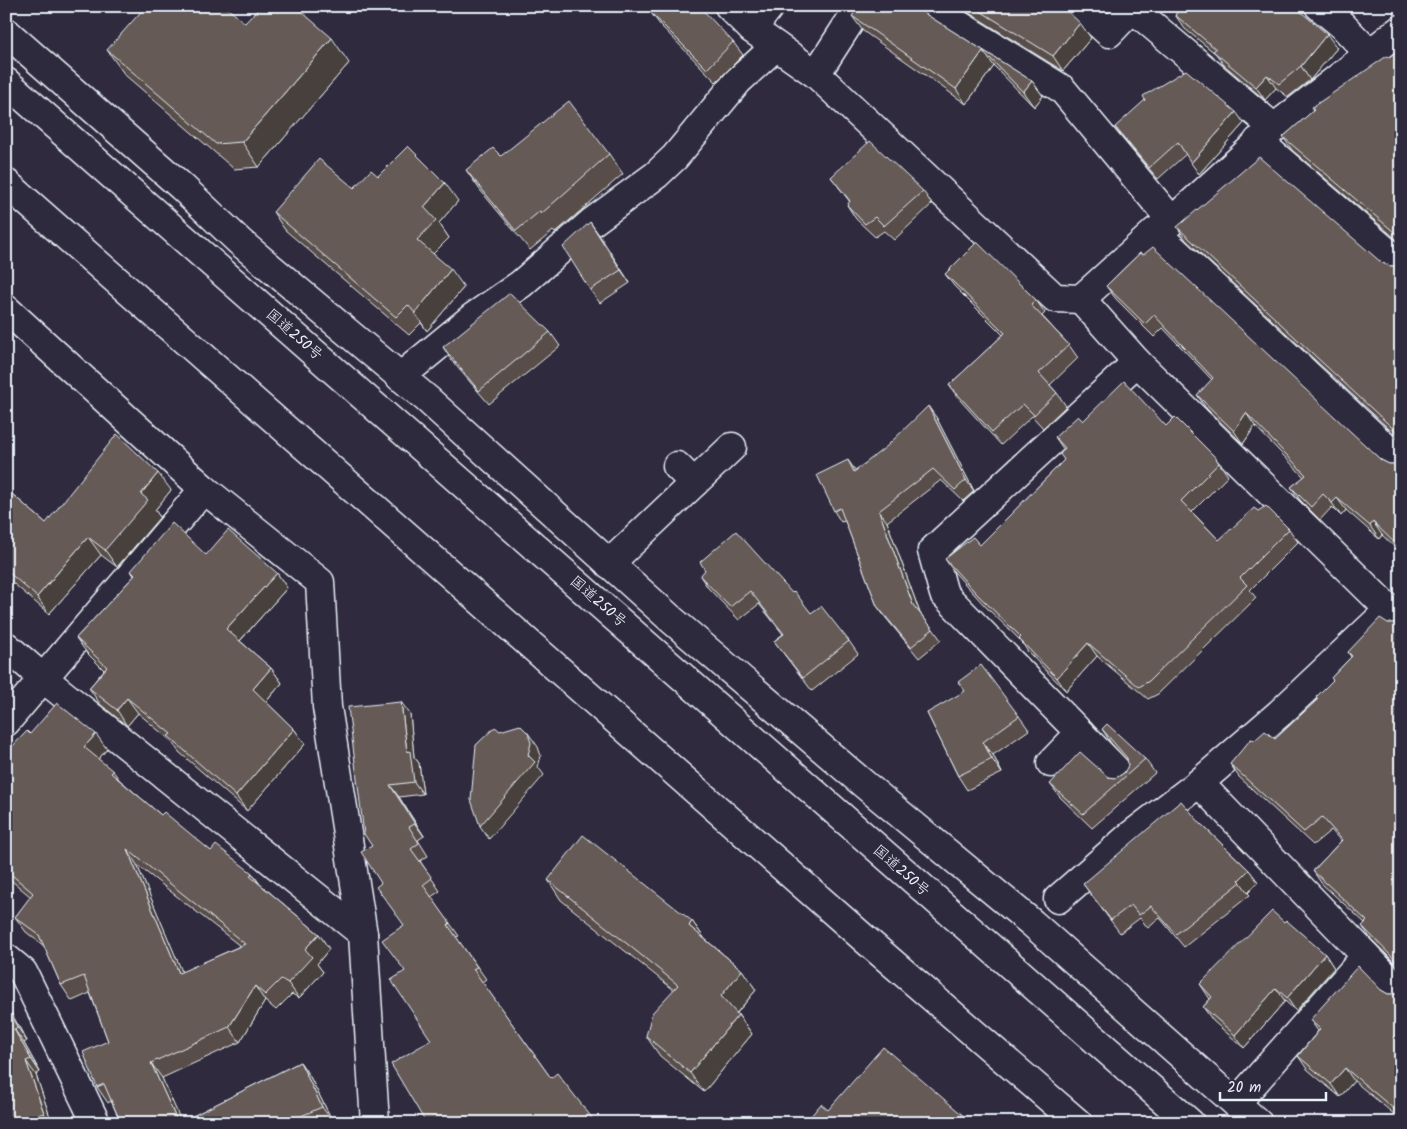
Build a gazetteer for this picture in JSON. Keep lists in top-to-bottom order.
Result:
{
  "streets": {
    "main road": ["国道250号"]
  },
  "scale_bar": "20 m"
}
